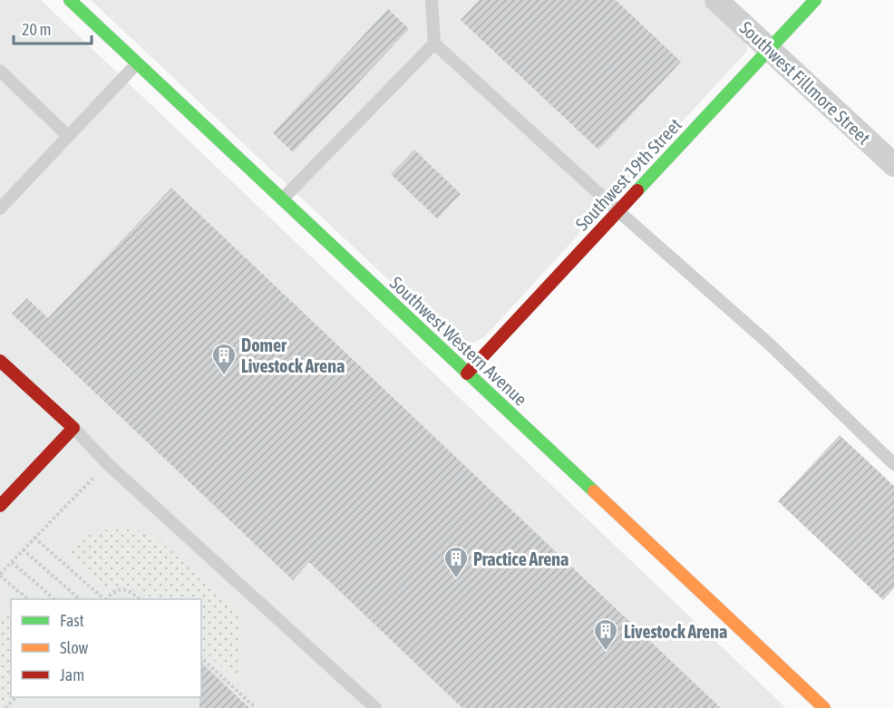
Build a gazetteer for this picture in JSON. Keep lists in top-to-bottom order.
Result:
{
  "streets": {
    "street": ["Southwest Fillmore Street", "Southwest 19th Street", "Southwest Western Avenue"]
  },
  "crossings": [
    ["Southwest Fillmore Street", "Southwest 19th Street"],
    ["Southwest 19th Street", "Southwest Western Avenue"]
  ],
  "places": {
    "building": ["Domer Livestock Arena", "Practice Arena", "Livestock Arena"]
  },
  "legend": ["Fast", "Slow", "Jam"],
  "scale_bar": "20 m"
}
